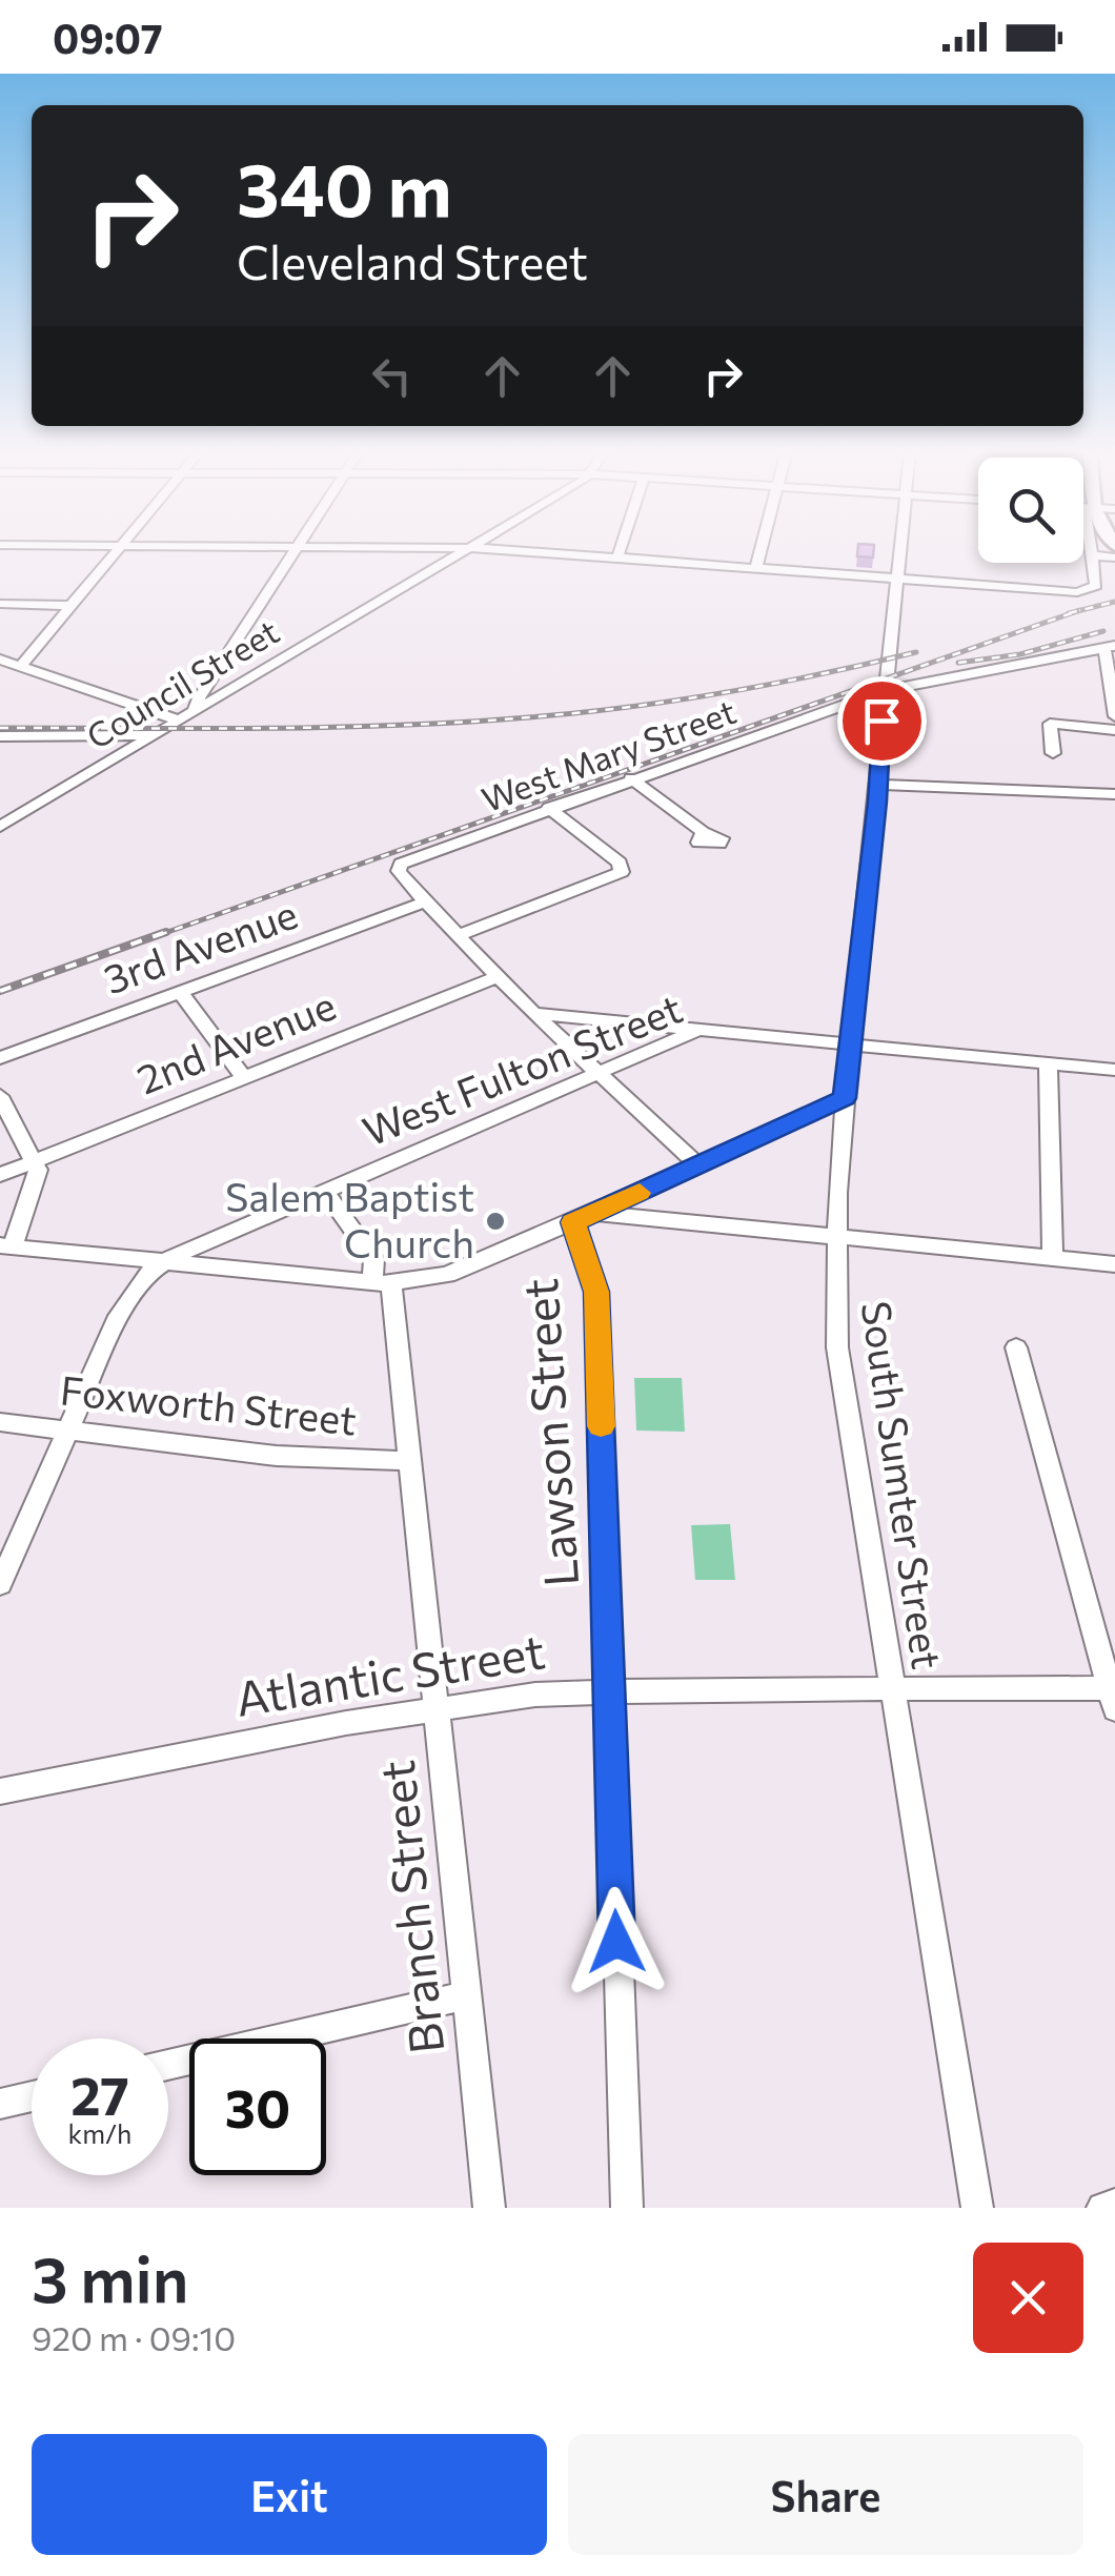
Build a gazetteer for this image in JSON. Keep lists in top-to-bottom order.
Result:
{
  "streets": {
    "street": [
      "Council Street",
      "West Mary Street",
      "3rd Avenue",
      "2nd Avenue",
      "West Fulton Street",
      "Foxworth Street",
      "Lawson Street",
      "South Sumter Street",
      "Atlantic Street",
      "Branch Street"
    ]
  },
  "crossings": [
    ["West Mary Street", "3rd Avenue"],
    ["West Mary Street", "South Sumter Street"],
    ["West Fulton Street", "South Sumter Street"],
    ["West Fulton Street", "Branch Street"],
    ["Foxworth Street", "Branch Street"],
    ["Lawson Street", "Atlantic Street"],
    ["South Sumter Street", "Atlantic Street"],
    ["Atlantic Street", "Branch Street"]
  ],
  "places": ["Salem Baptist Church"],
  "page": {
    "status": "09:07",
    "turn": ["340 m", "Cleveland Street"],
    "speed": "27 km/h",
    "limit": "30",
    "heading": ["3 min", "920 m · 09:10"],
    "buttons": ["Exit", "Share"]
  }
}
